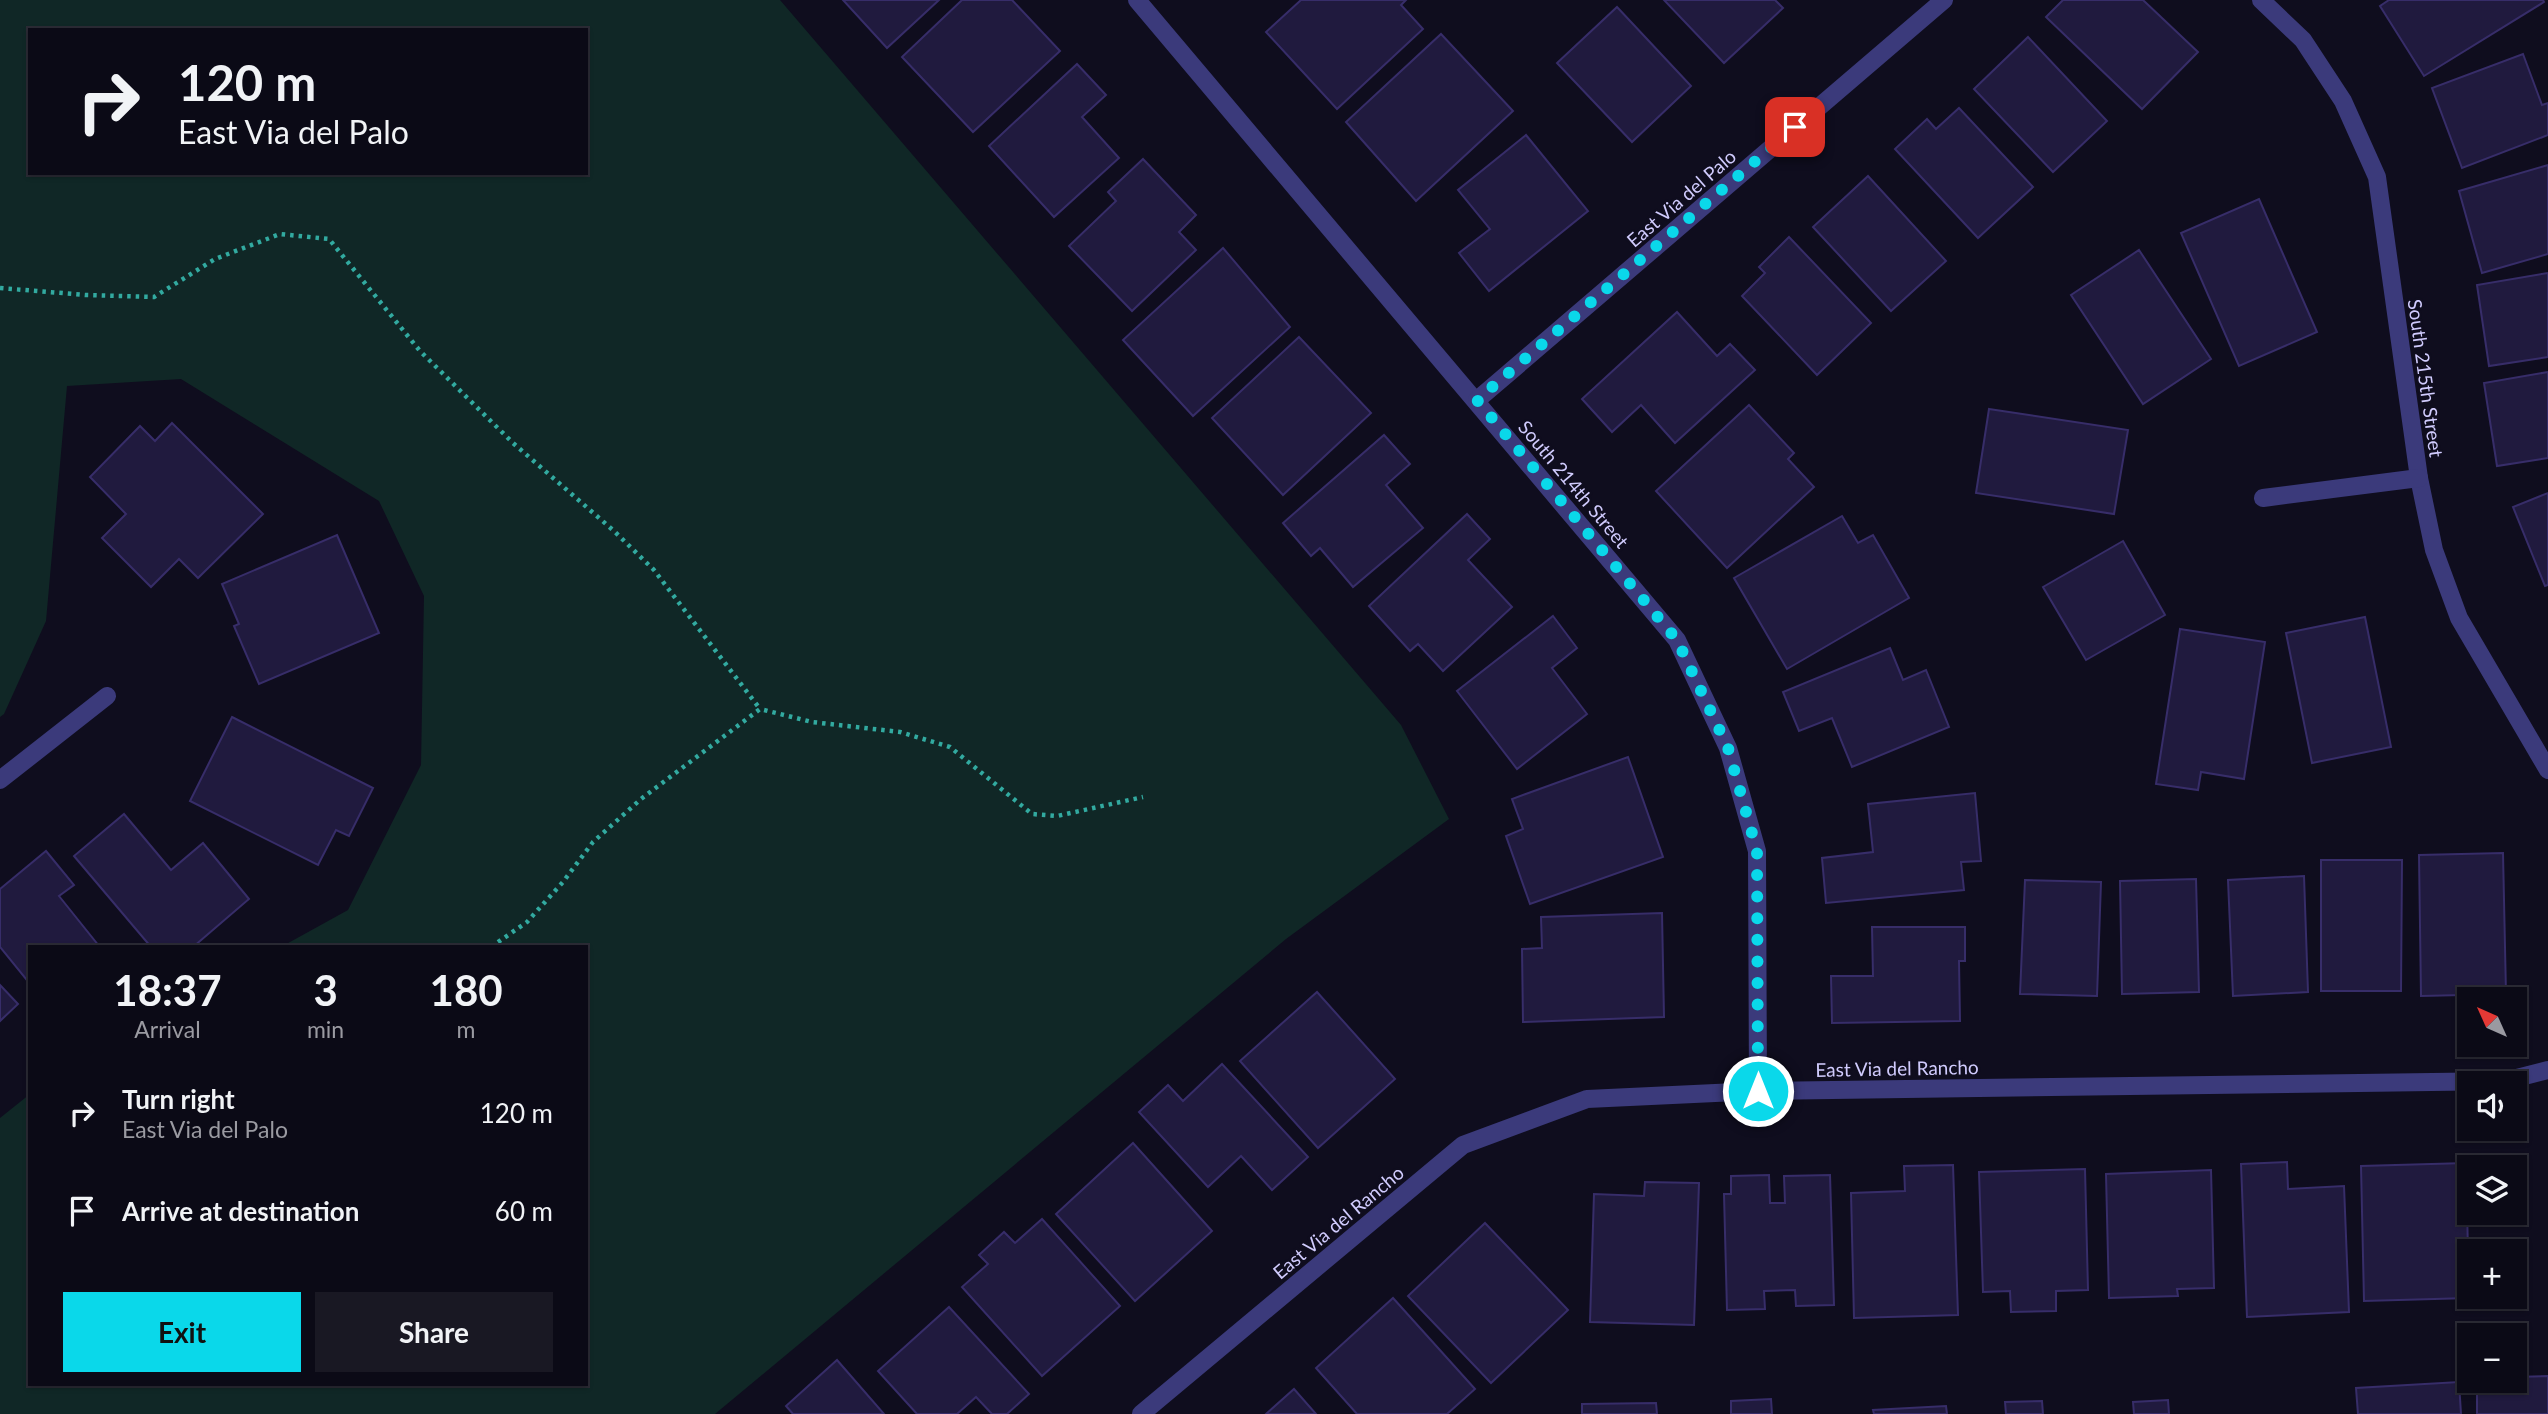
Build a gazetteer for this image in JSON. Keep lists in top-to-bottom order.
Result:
{
  "streets": {
    "street": [
      "East Via del Palo",
      "South 215th Street",
      "South 214th Street",
      "East Via del Rancho"
    ]
  },
  "crossings": [
    ["East Via del Palo", "South 214th Street"],
    ["South 214th Street", "East Via del Rancho"]
  ],
  "north": "top left",
  "page": {
    "turn": ["120 m", "East Via del Palo"],
    "eta": [
      "18:37",
      "Arrival",
      "3",
      "min",
      "180",
      "m"
    ],
    "map_buttons": ["+", "−"],
    "list": [
      {
        "name": "Turn right",
        "note": "East Via del Palo",
        "value": "120 m"
      },
      {
        "name": "Arrive at destination",
        "value": "60 m"
      }
    ],
    "buttons": ["Exit", "Share"]
  }
}
